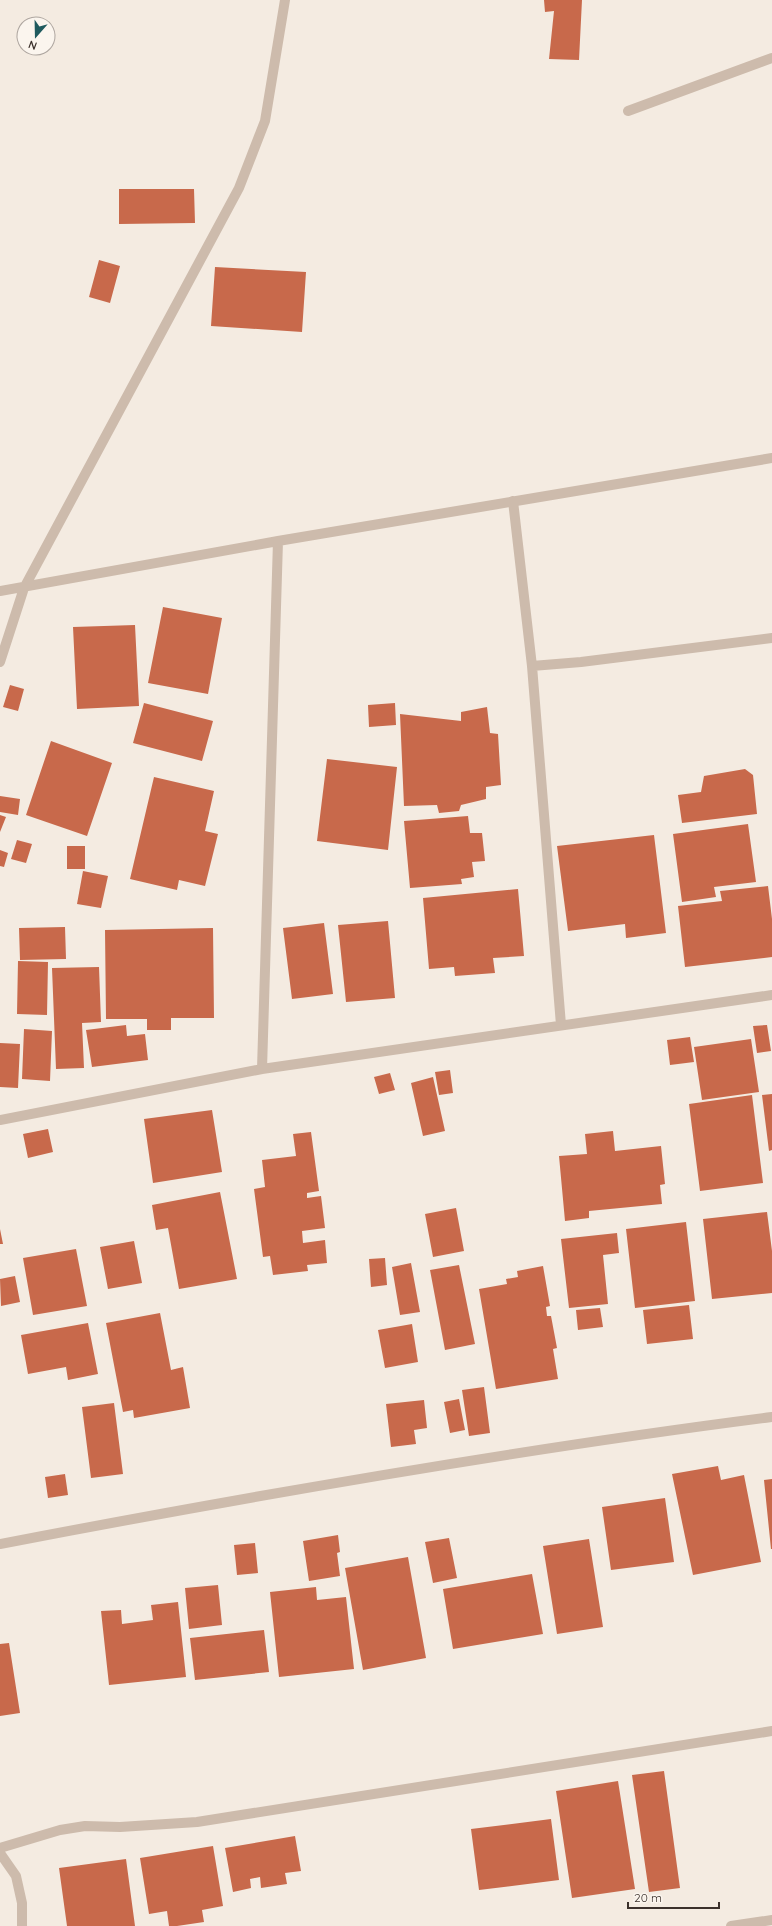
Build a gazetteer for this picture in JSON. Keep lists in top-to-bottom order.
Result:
{
  "scale_bar": "20 m",
  "north": "bottom"
}
